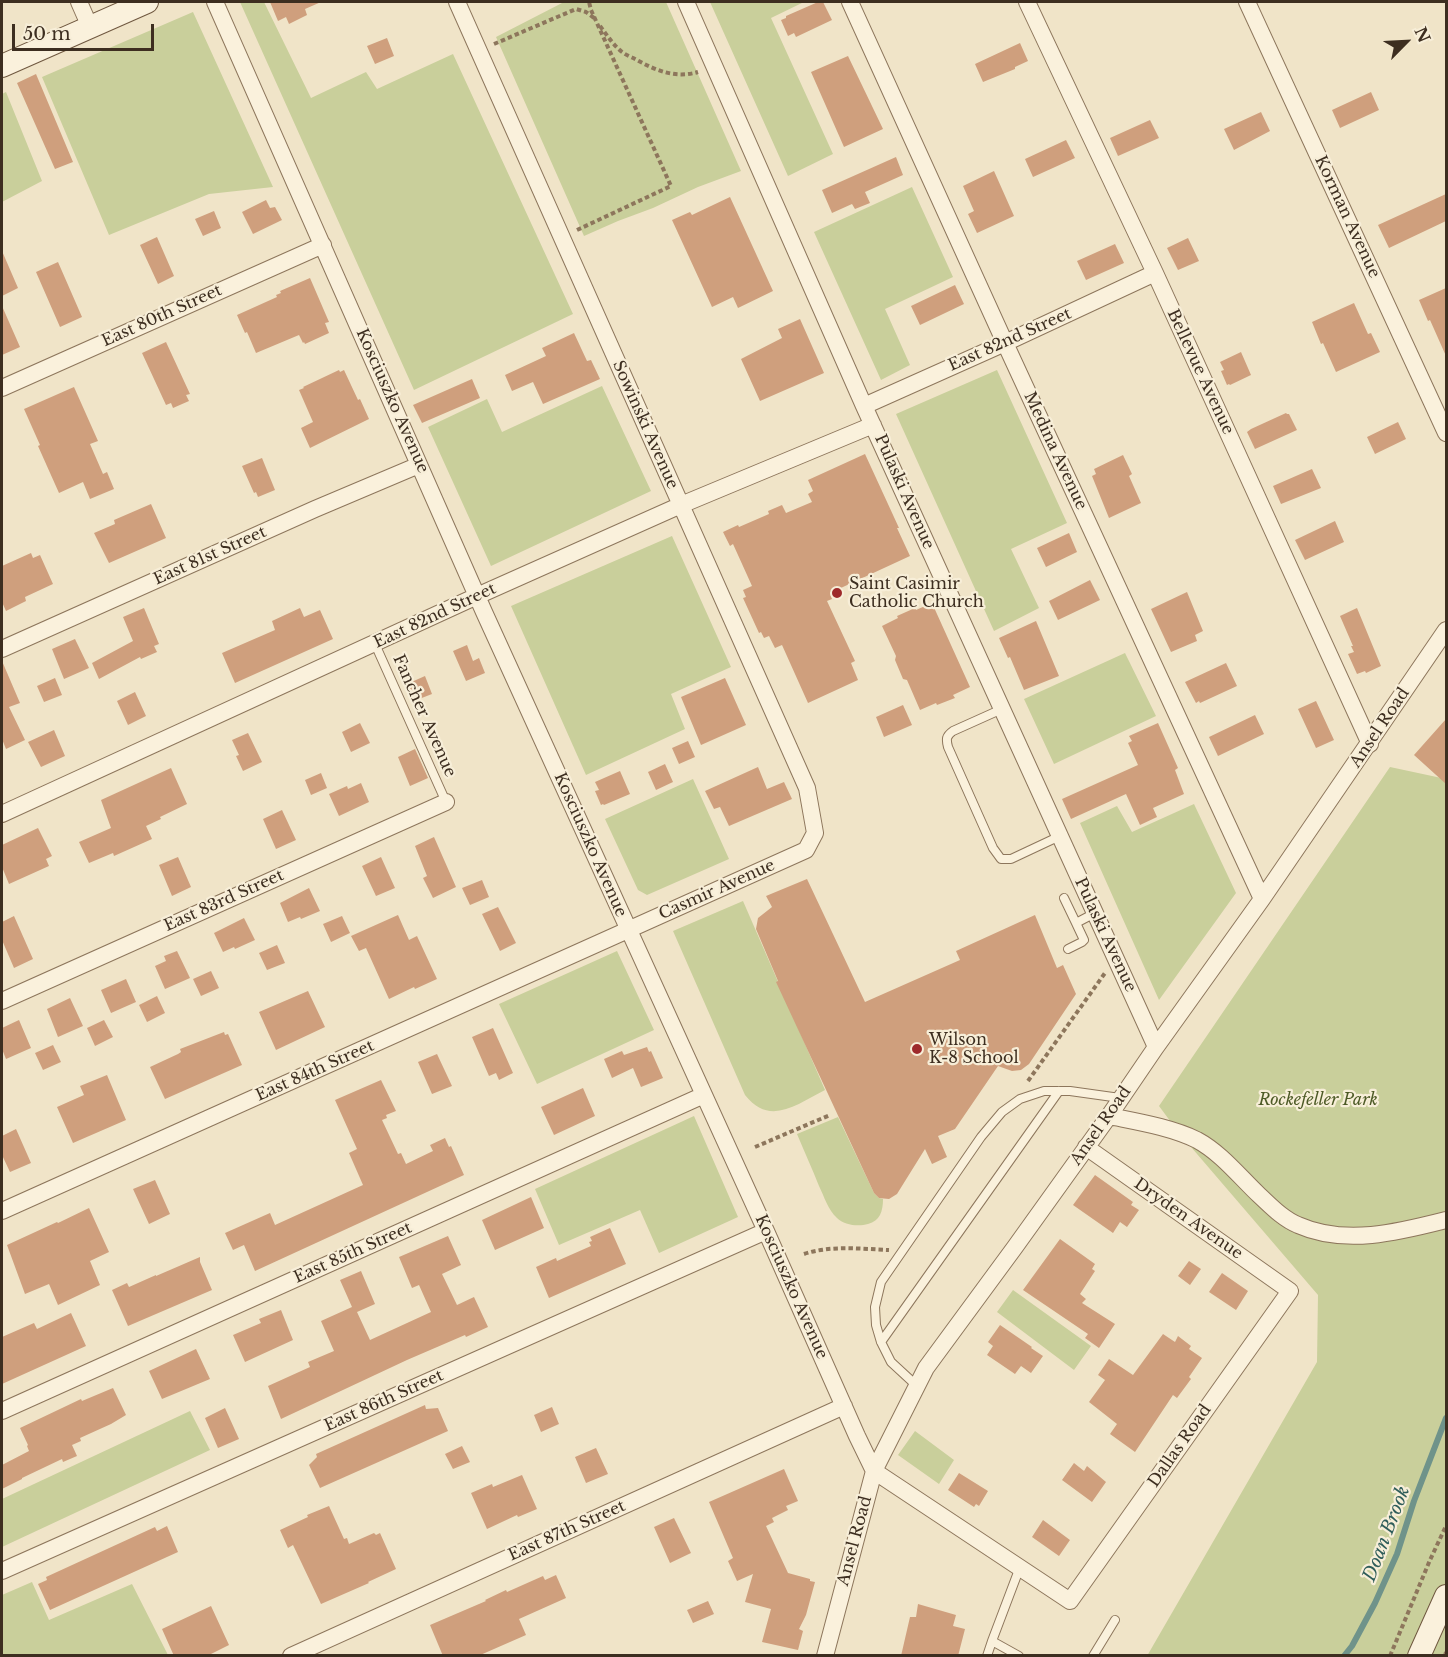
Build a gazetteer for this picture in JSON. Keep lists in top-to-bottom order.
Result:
{
  "streets": {
    "street": [
      "Korman Avenue",
      "East 80th Street",
      "East 82nd Street",
      "Bellevue Avenue",
      "Kosciuszko Avenue",
      "Sowinski Avenue",
      "Medina Avenue",
      "Pulaski Avenue",
      "East 81st Street",
      "Ansel Road",
      "Casmir Avenue",
      "East 83rd Street",
      "East 84th Street",
      "Dryden Avenue",
      "East 85th Street",
      "East 86th Street",
      "Dallas Road",
      "East 87th Street"
    ],
    "lane": ["Fancher Avenue"]
  },
  "crossings": [
    ["East 80th Street", "Kosciuszko Avenue"],
    ["East 82nd Street", "Bellevue Avenue"],
    ["East 82nd Street", "Kosciuszko Avenue"],
    ["East 82nd Street", "Sowinski Avenue"],
    ["East 82nd Street", "Medina Avenue"],
    ["East 82nd Street", "Pulaski Avenue"],
    ["East 82nd Street", "Fancher Avenue"],
    ["Bellevue Avenue", "Ansel Road"],
    ["Kosciuszko Avenue", "East 81st Street"],
    ["Kosciuszko Avenue", "Ansel Road"],
    ["Kosciuszko Avenue", "Casmir Avenue"],
    ["Kosciuszko Avenue", "East 84th Street"],
    ["Kosciuszko Avenue", "East 85th Street"],
    ["Kosciuszko Avenue", "East 86th Street"],
    ["Kosciuszko Avenue", "East 87th Street"],
    ["Sowinski Avenue", "Casmir Avenue"],
    ["Medina Avenue", "Ansel Road"],
    ["Pulaski Avenue", "Ansel Road"],
    ["Fancher Avenue", "East 83rd Street"],
    ["Ansel Road", "Dryden Avenue"],
    ["Casmir Avenue", "East 84th Street"],
    ["Dryden Avenue", "Dallas Road"]
  ],
  "water": ["Doan Brook"],
  "parks": ["Rockefeller Park"],
  "places": ["Saint Casimir Catholic Church", "Wilson K-8 School"],
  "scale_bar": "50 m",
  "north": "top right"
}
